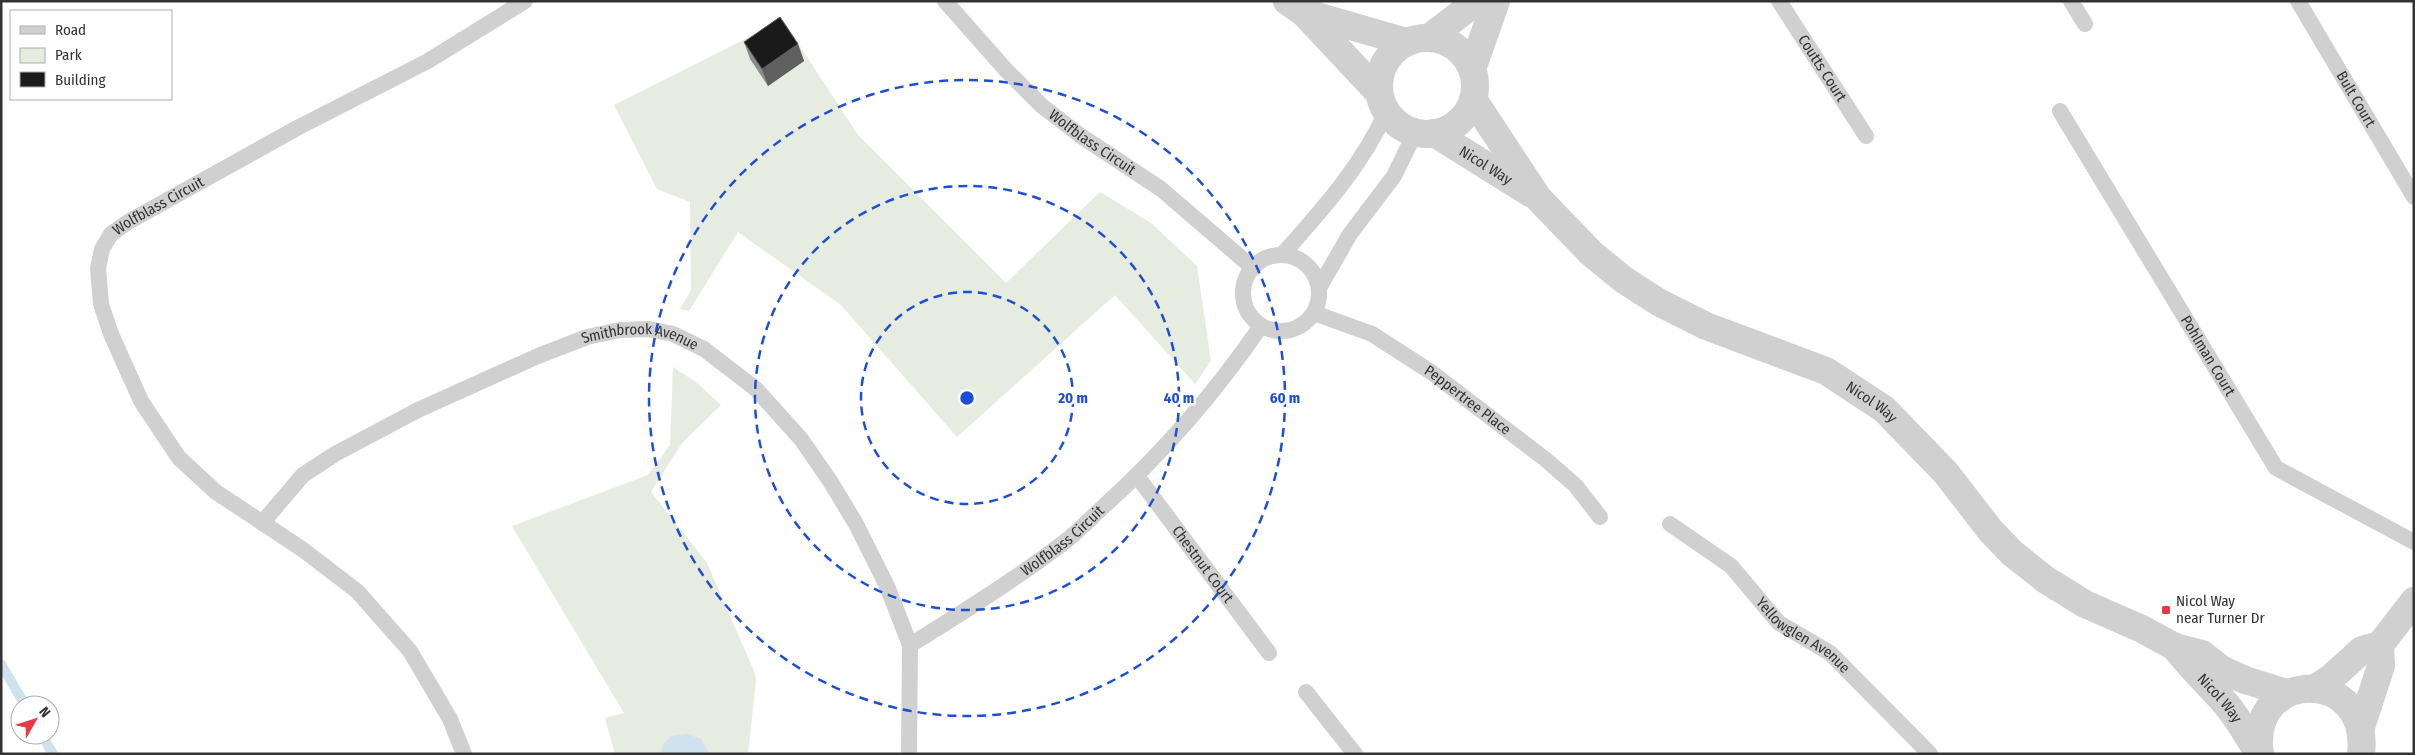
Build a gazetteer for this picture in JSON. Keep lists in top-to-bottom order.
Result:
{
  "streets": {
    "street": ["Nicol Way"],
    "lane": [
      "Coutts Court",
      "Bult Court",
      "Wolfblass Circuit",
      "Smithbrook Avenue",
      "Pohlman Court",
      "Peppertree Place",
      "Chestnut Court",
      "Yellowglen Avenue"
    ]
  },
  "crossings": [
    ["Wolfblass Circuit", "Smithbrook Avenue"],
    ["Wolfblass Circuit", "Peppertree Place"],
    ["Wolfblass Circuit", "Chestnut Court"]
  ],
  "places": {
    "transit": ["Nicol Way near Turner Dr"]
  },
  "legend": ["Road", "Park", "Building"],
  "north": "top right",
  "rings": ["20 m", "40 m", "60 m"]
}
